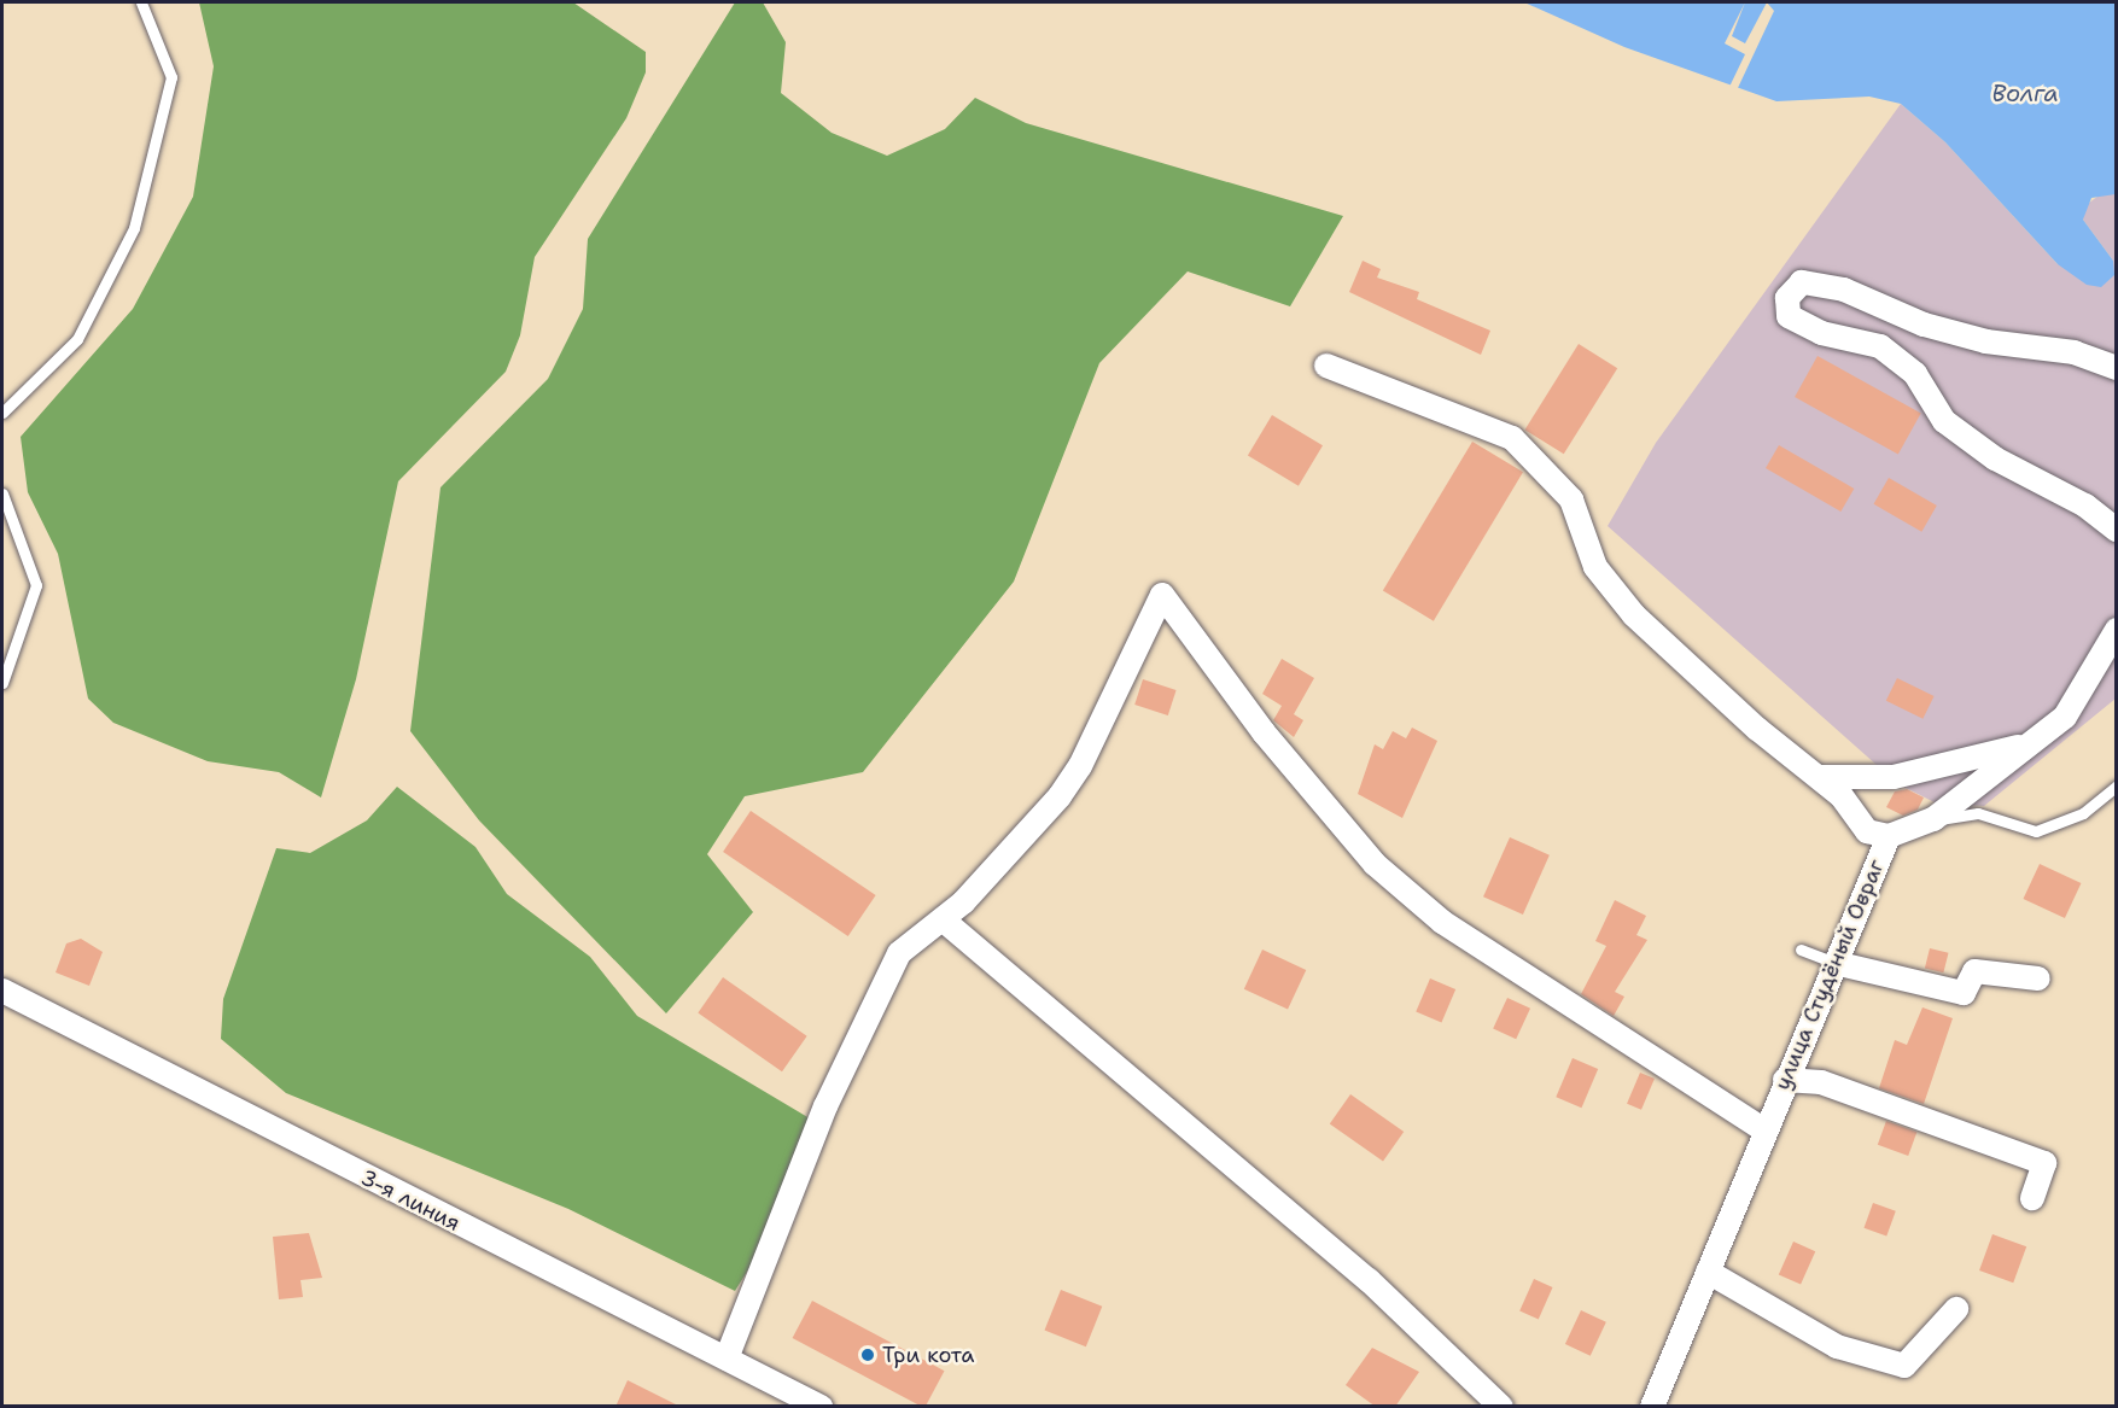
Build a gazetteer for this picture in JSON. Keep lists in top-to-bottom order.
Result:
{
  "streets": {
    "street": ["улица Студёный Овраг", "3-я линия"]
  },
  "water": ["Волга"],
  "places": ["Три кота"]
}
